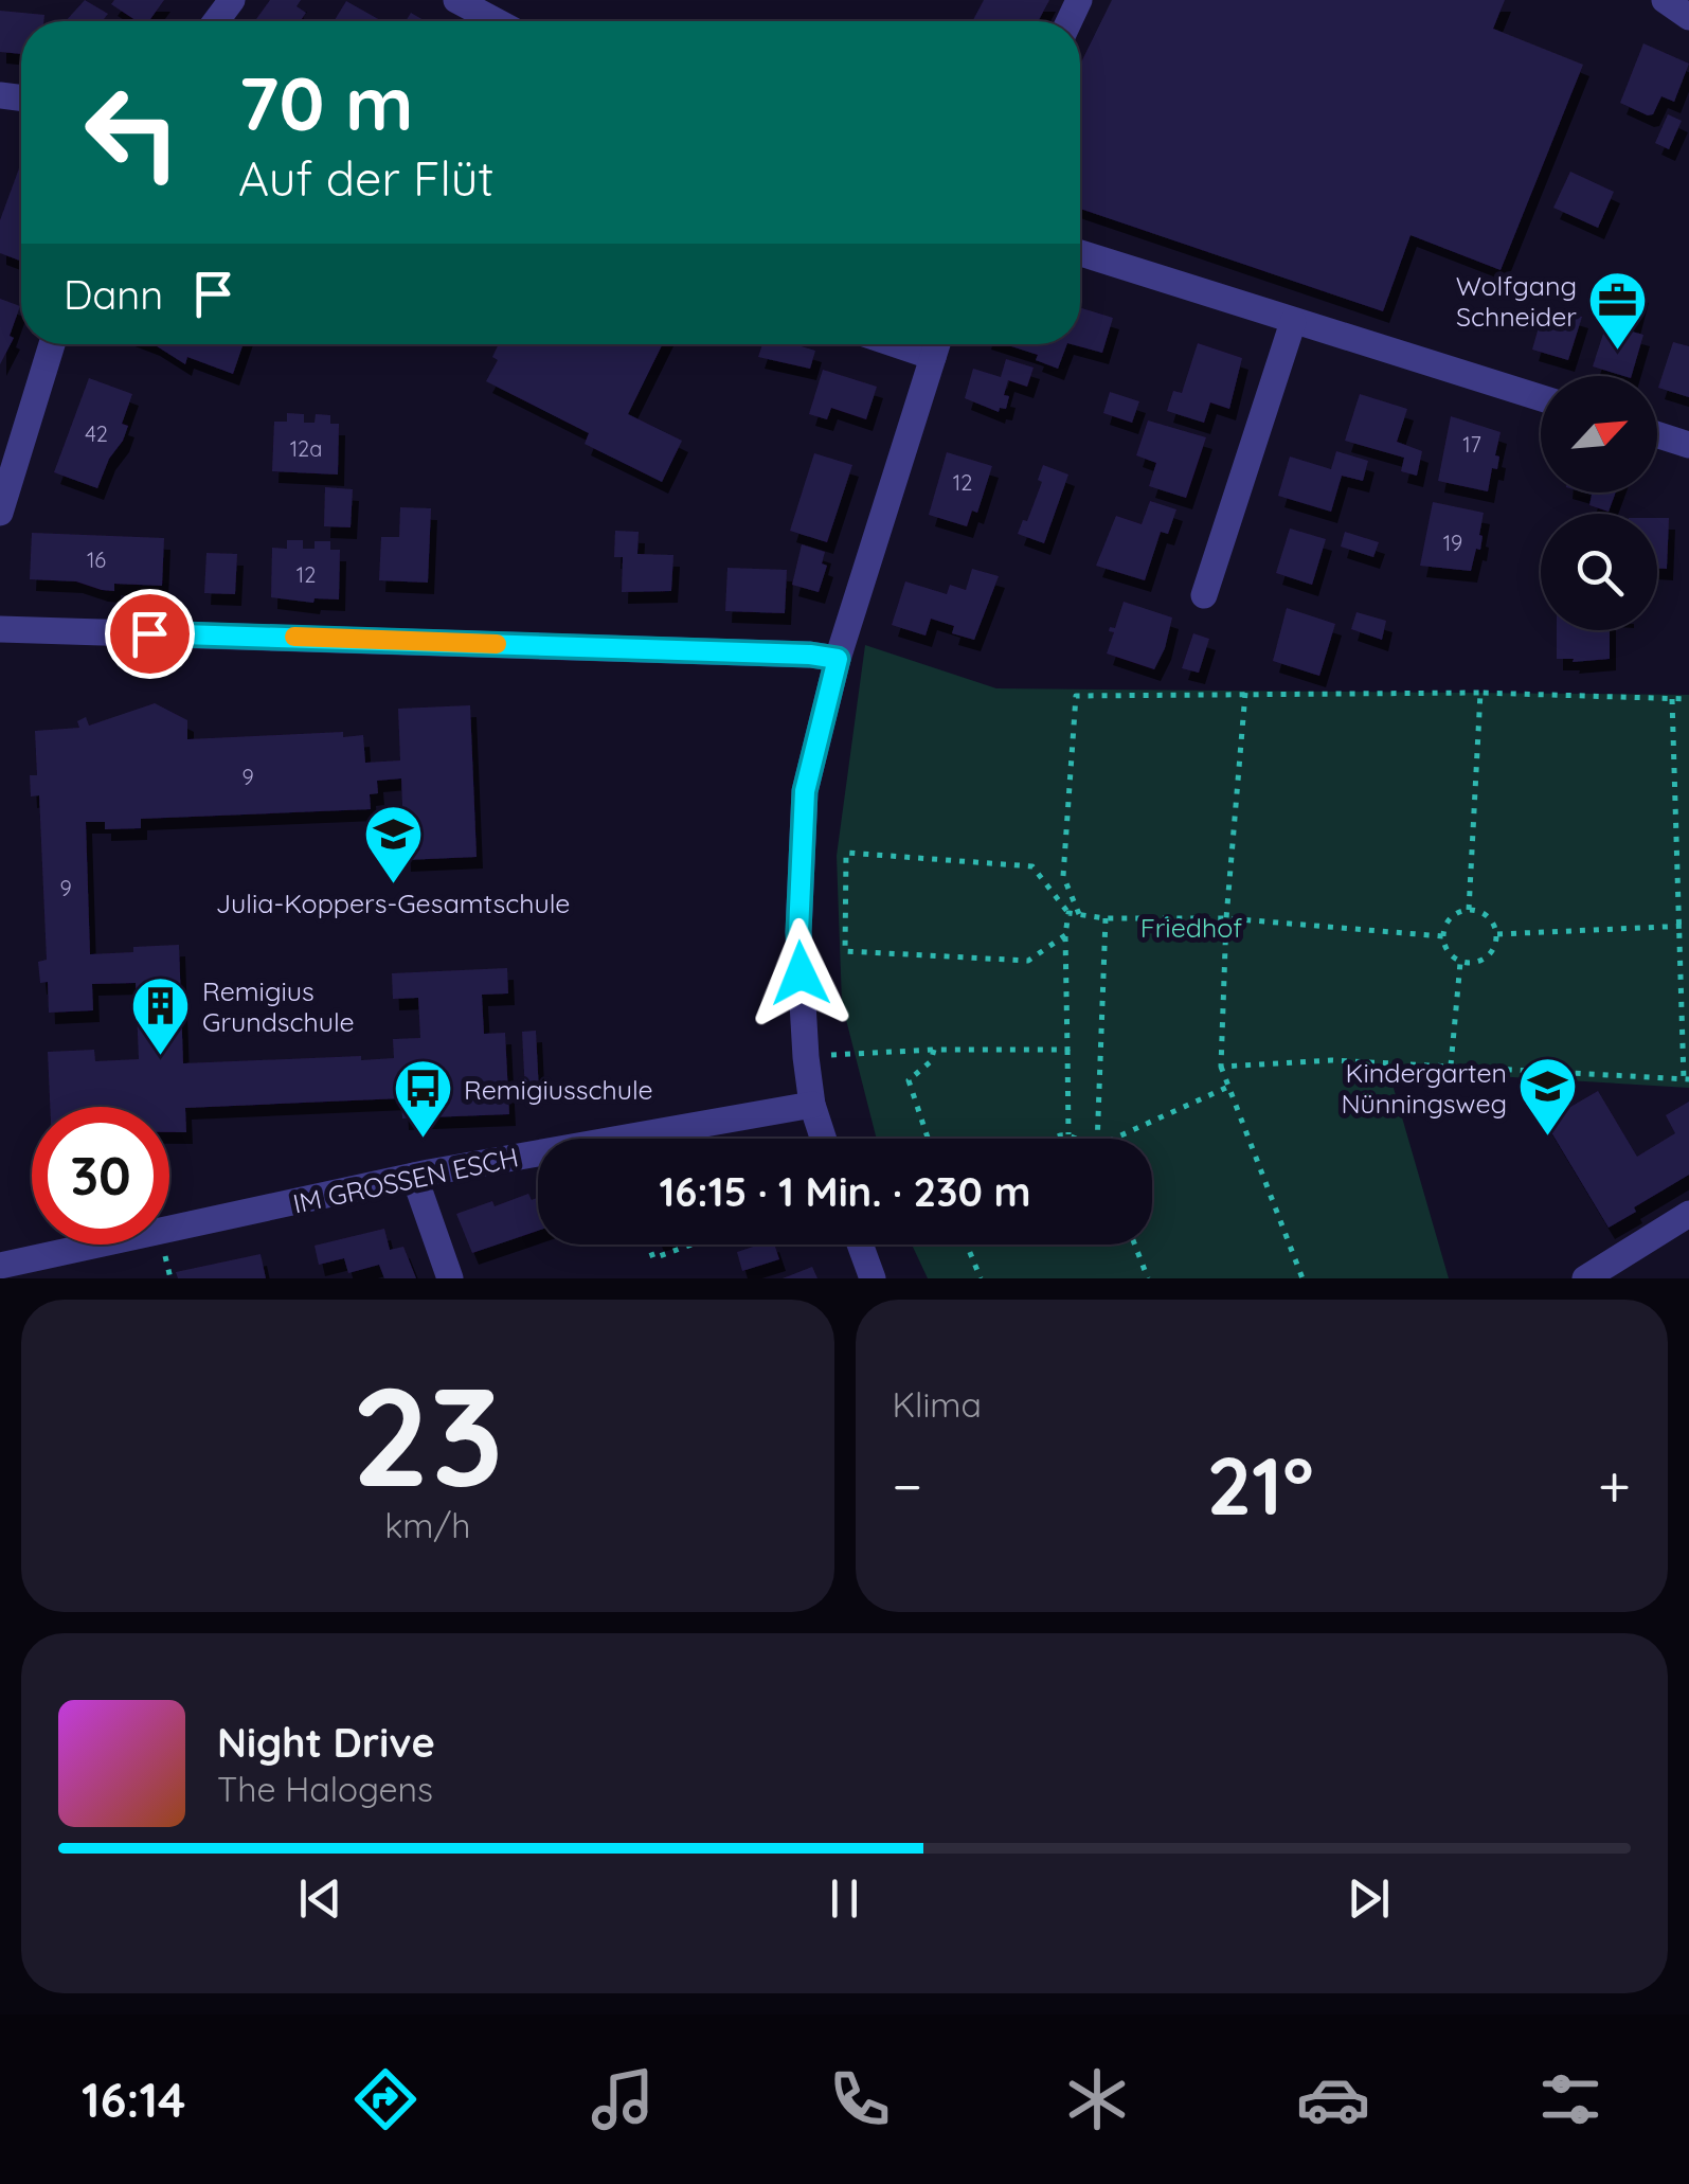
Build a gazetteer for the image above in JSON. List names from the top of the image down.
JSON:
{
  "streets": {
    "street": ["IM GROSSEN ESCH"]
  },
  "parks": ["Friedhof"],
  "places": {
    "office": ["Wolfgang Schneider"],
    "school or university": ["Julia-Koppers-Gesamtschule", "Kindergarten Nünningsweg"],
    "building": ["Remigius Grundschule"],
    "bus stop": ["Remigiusschule"]
  },
  "house_numbers": [
    "42",
    "17",
    "12a",
    "12",
    "19",
    "16",
    "12",
    "9",
    "9"
  ],
  "north": "top right",
  "page": {
    "turn": ["70 m", "Auf der Flüt"],
    "then": "Dann",
    "limit": "30",
    "trip": "16:15 · 1 Min. · 230 m",
    "tile": [
      ["23", "km/h"],
      "Klima"
    ],
    "heat": ["−", "21°", "+"],
    "song": ["Night Drive", "The Halogens"],
    "tabs": "16:14"
  }
}
